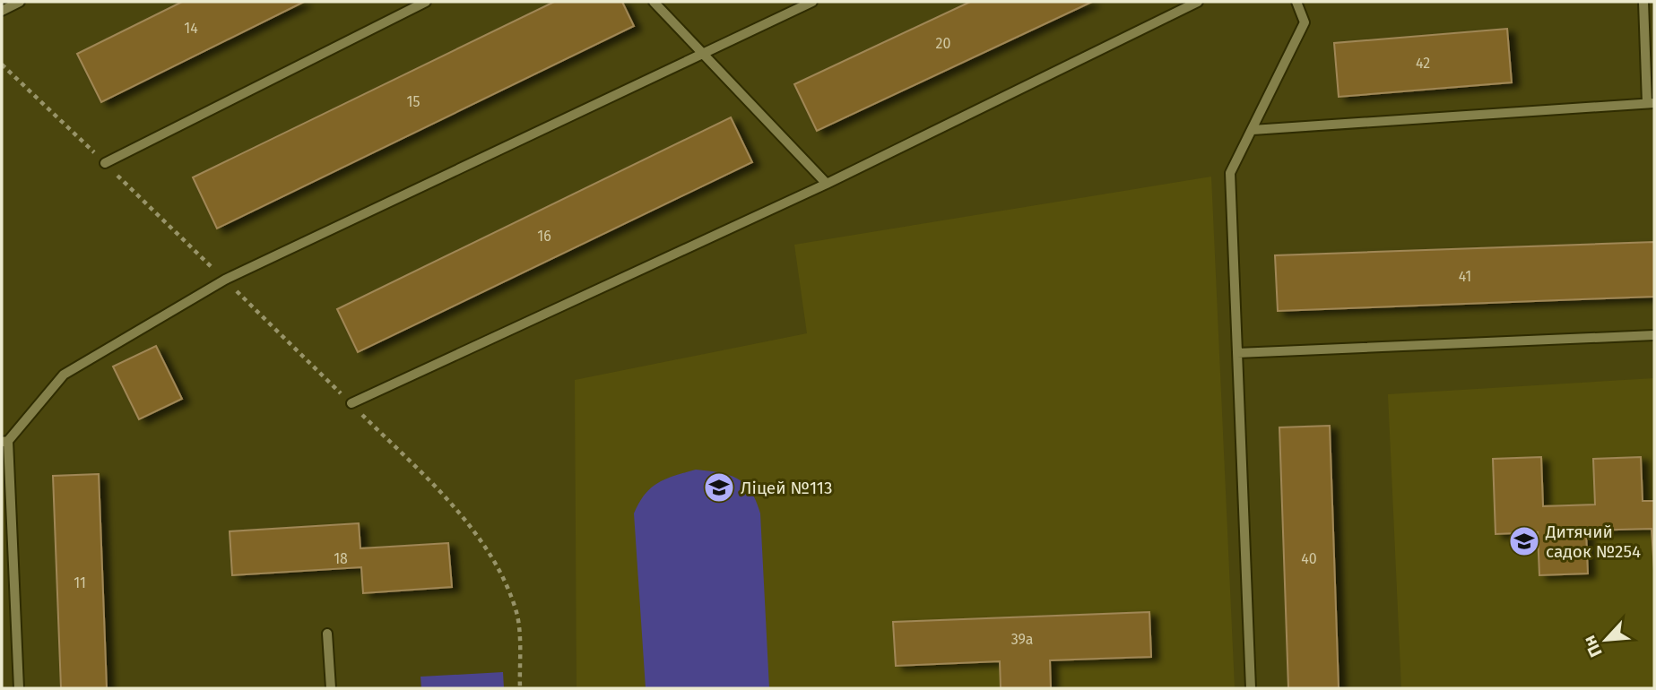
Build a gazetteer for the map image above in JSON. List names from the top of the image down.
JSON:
{
  "places": {
    "school or university": ["Ліцей №113", "Дитячий садок №254"]
  },
  "house_numbers": [
    "14",
    "20",
    "42",
    "15",
    "16",
    "41",
    "18",
    "40",
    "11",
    "39а"
  ],
  "north": "bottom left"
}
